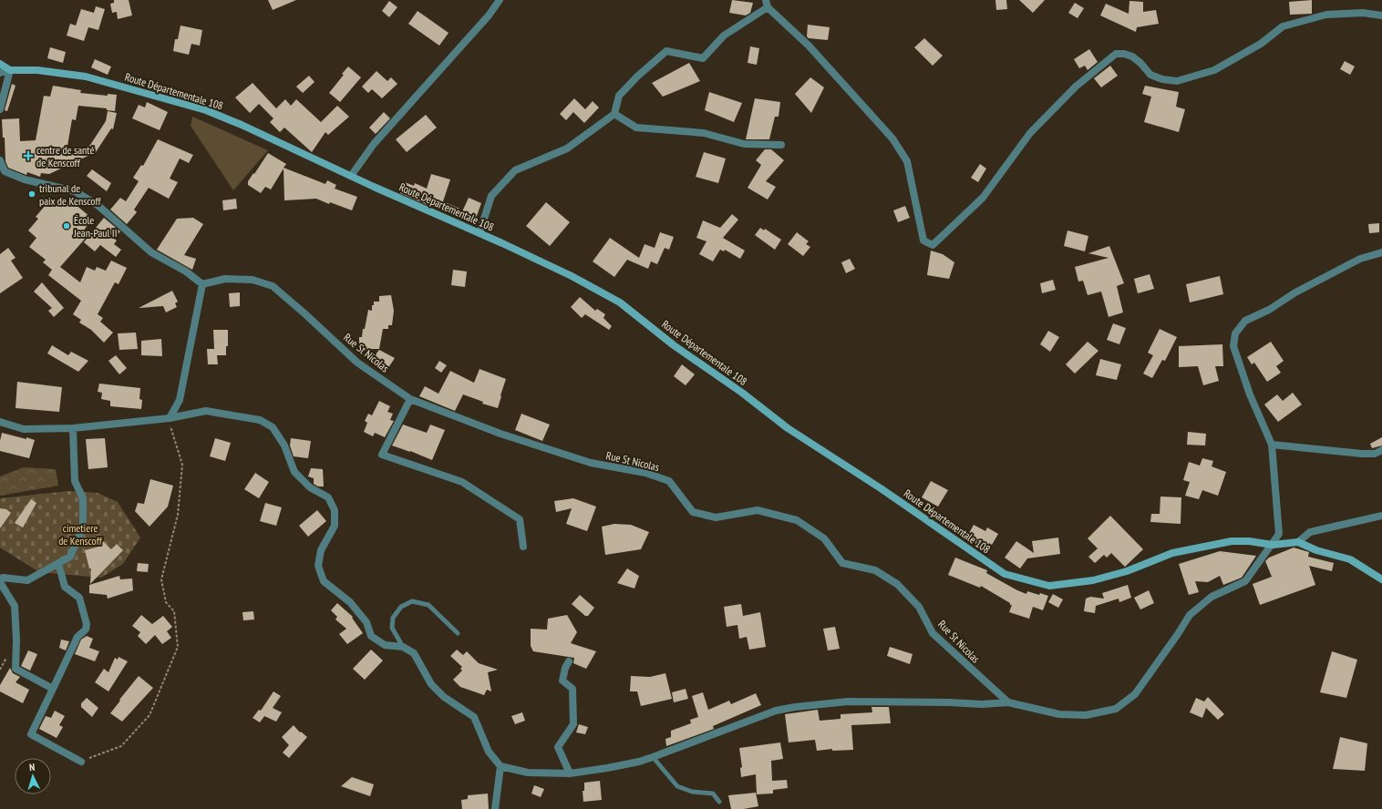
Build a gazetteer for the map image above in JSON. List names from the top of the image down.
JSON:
{
  "streets": {
    "main road": ["Route Départementale 108"],
    "street": ["Rue St Nicolas"]
  },
  "crossings": [
    ["Route Départementale 108", "Rue St Nicolas"]
  ],
  "parks": ["cimetiere de Kenscoff"],
  "places": {
    "health": ["centre de santé de Kenscoff"],
    "other": ["tribunal de paix de Kenscoff", "École Jean-Paul II"]
  },
  "north": "top"
}
